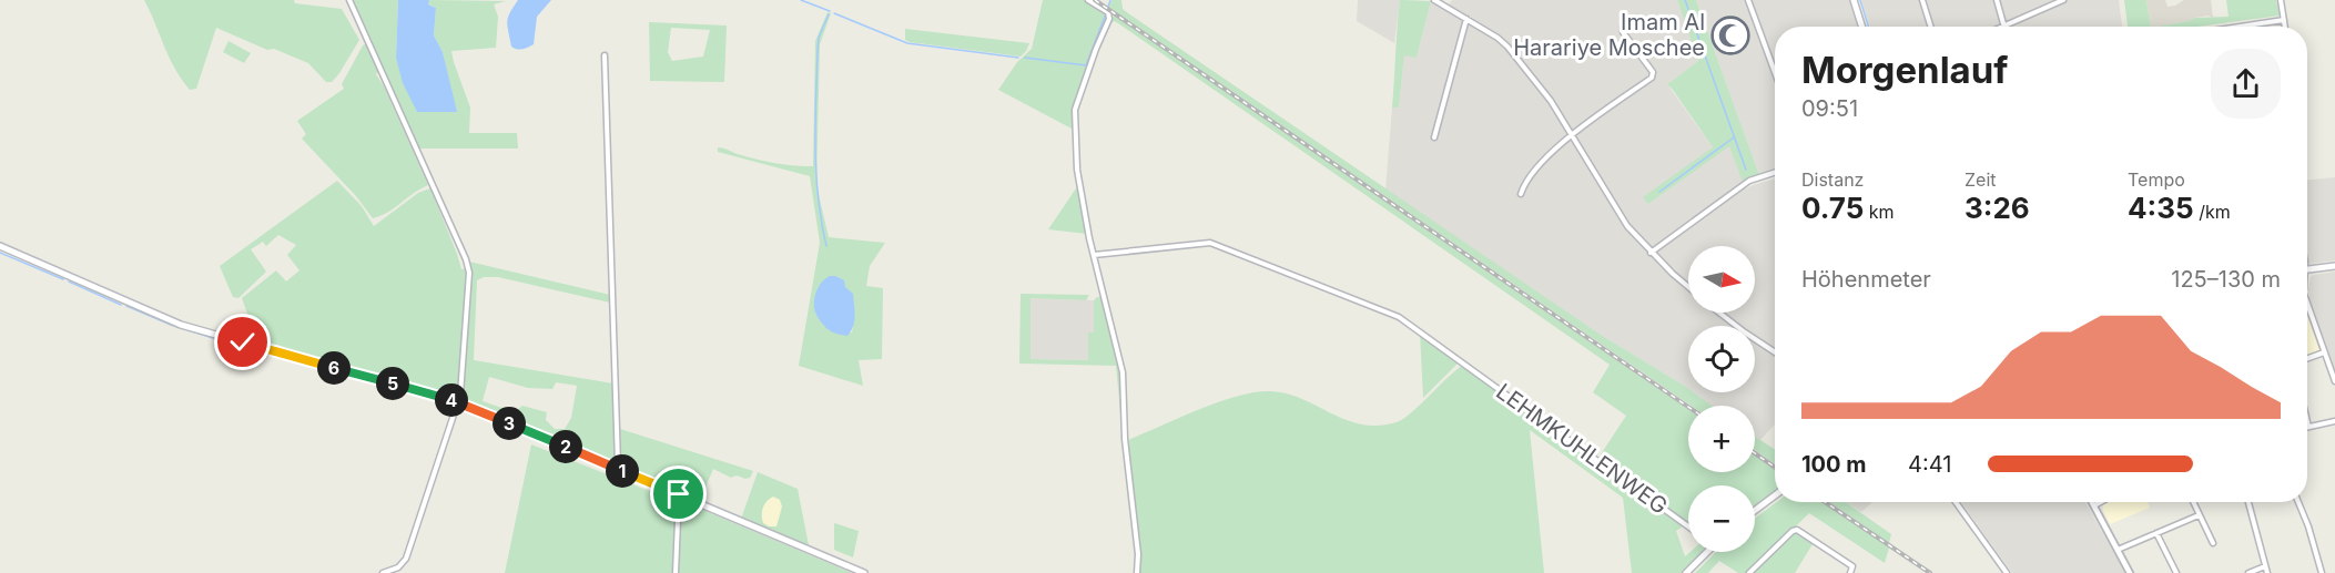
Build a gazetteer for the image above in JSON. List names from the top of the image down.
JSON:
{
  "streets": {
    "street": ["LEHMKUHLENWEG"]
  },
  "places": {
    "mosque": ["Imam Al Harariye Moschee"]
  },
  "north": "right",
  "page": {
    "heading": ["Morgenlauf", "09:51"],
    "stats": [
      ["Distanz", "0.75 km"],
      ["Zeit", "3:26"],
      ["Tempo", "4:35 /km"]
    ],
    "map_buttons": ["+", "−"],
    "chart": ["Höhenmeter", "125–130 m"],
    "pins": [
      "6",
      "5",
      "4",
      "3",
      "2",
      "1"
    ],
    "list": [
      {
        "name": "100 m",
        "note": "4:41"
      }
    ]
  }
}
